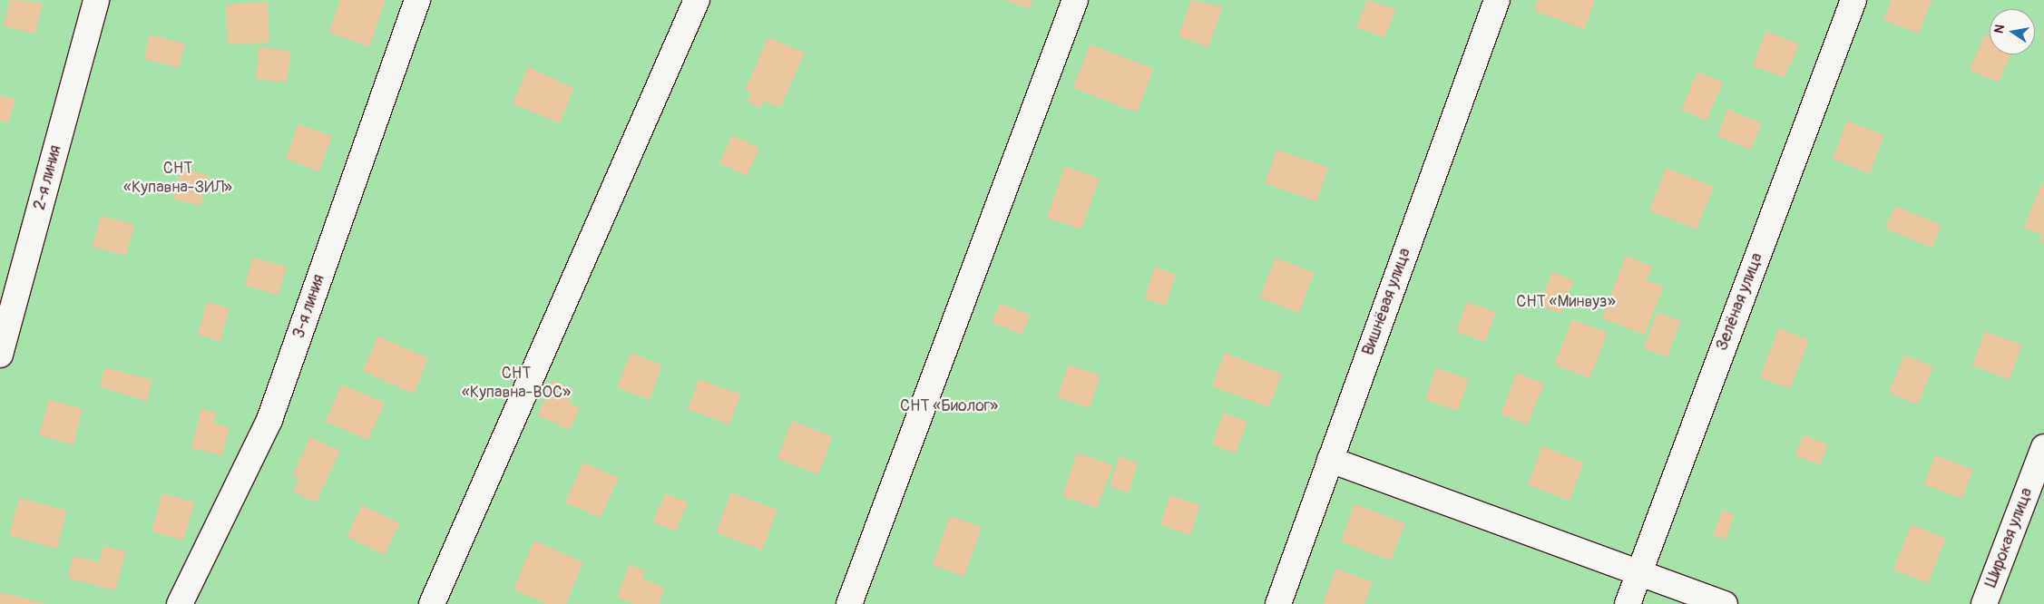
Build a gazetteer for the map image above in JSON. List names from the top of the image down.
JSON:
{
  "streets": {
    "street": [
      "2-я линия",
      "Вишнёвая улица",
      "Зелёная улица",
      "3-я линия",
      "Широкая улица"
    ]
  },
  "parks": [
    "СНТ «Купавна-ЗИЛ»",
    "СНТ «Минвуз»",
    "СНТ «Купавна-ВОС»",
    "СНТ «Биолог»"
  ],
  "north": "left"
}
